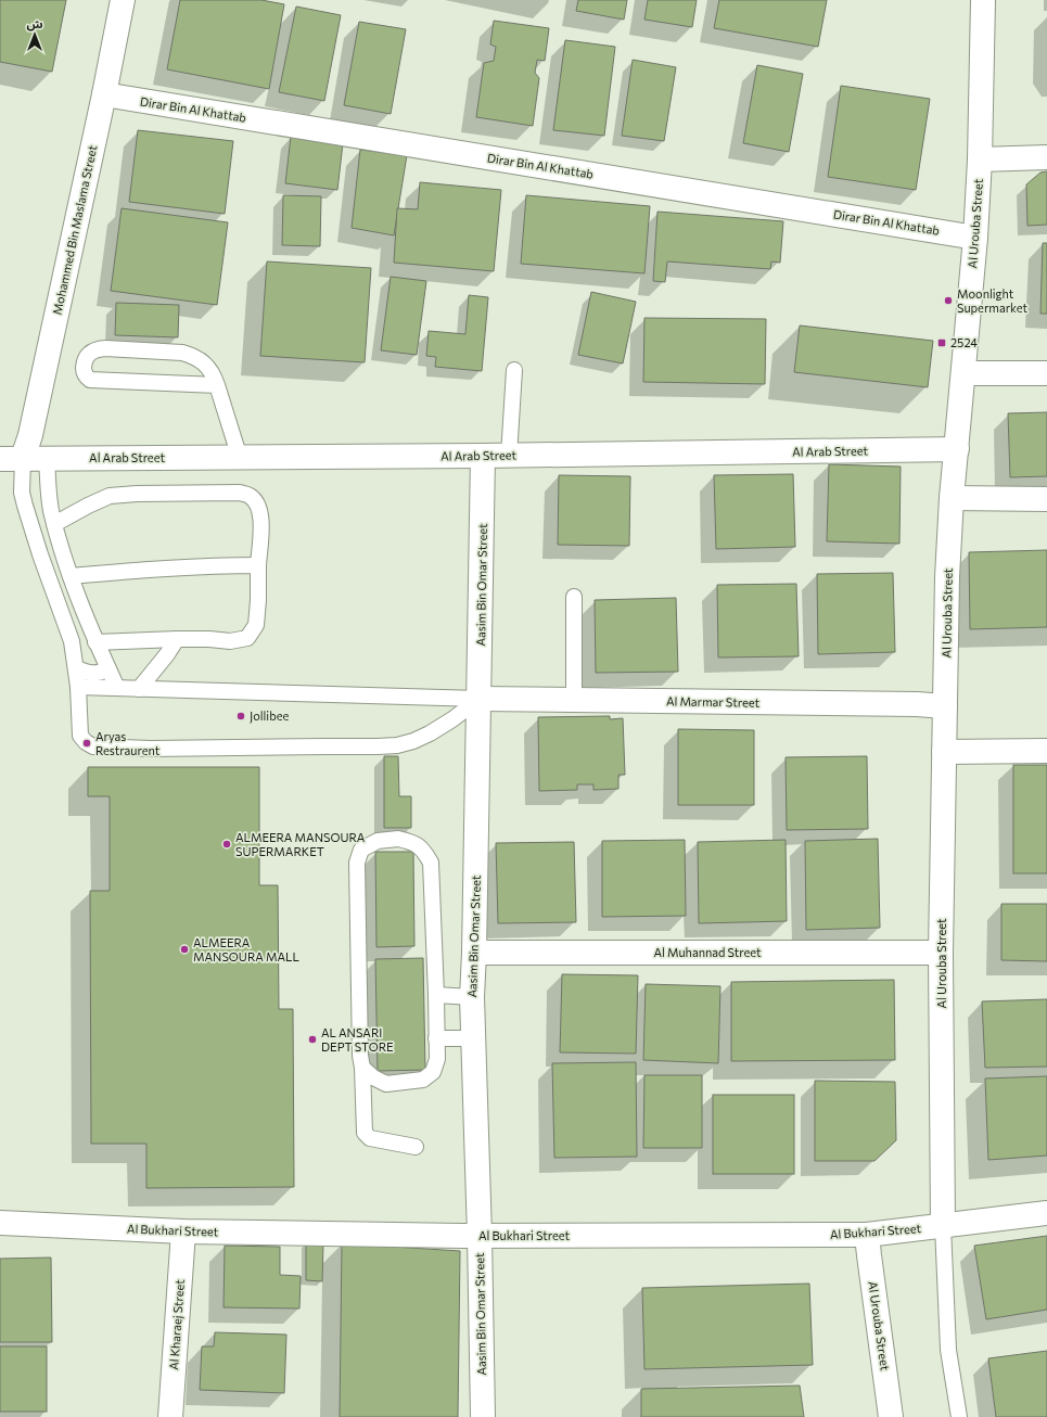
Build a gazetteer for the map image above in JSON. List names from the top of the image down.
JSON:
{
  "streets": {
    "street": [
      "Dirar Bin Al Khattab",
      "Al Urouba Street",
      "Mohammed Bin Maslama Street",
      "Al Arab Street",
      "Aasim Bin Omar Street",
      "Al Marmar Street",
      "Al Muhannad Street",
      "Al Bukhari Street",
      "Al Kharaej Street"
    ]
  },
  "crossings": [
    ["Dirar Bin Al Khattab", "Al Urouba Street"],
    ["Dirar Bin Al Khattab", "Mohammed Bin Maslama Street"],
    ["Al Urouba Street", "Al Arab Street"],
    ["Al Urouba Street", "Al Marmar Street"],
    ["Al Urouba Street", "Al Muhannad Street"],
    ["Al Urouba Street", "Al Bukhari Street"],
    ["Mohammed Bin Maslama Street", "Al Arab Street"],
    ["Al Arab Street", "Aasim Bin Omar Street"],
    ["Aasim Bin Omar Street", "Al Marmar Street"],
    ["Aasim Bin Omar Street", "Al Muhannad Street"],
    ["Aasim Bin Omar Street", "Al Bukhari Street"],
    ["Al Bukhari Street", "Al Kharaej Street"]
  ],
  "places": {
    "other": [
      "Moonlight Supermarket",
      "Jollibee",
      "Aryas Restraurent",
      "ALMEERA MANSOURA SUPERMARKET",
      "ALMEERA MANSOURA MALL",
      "AL ANSARI DEPT STORE"
    ],
    "transit": ["2524"]
  },
  "north": "top"
}
